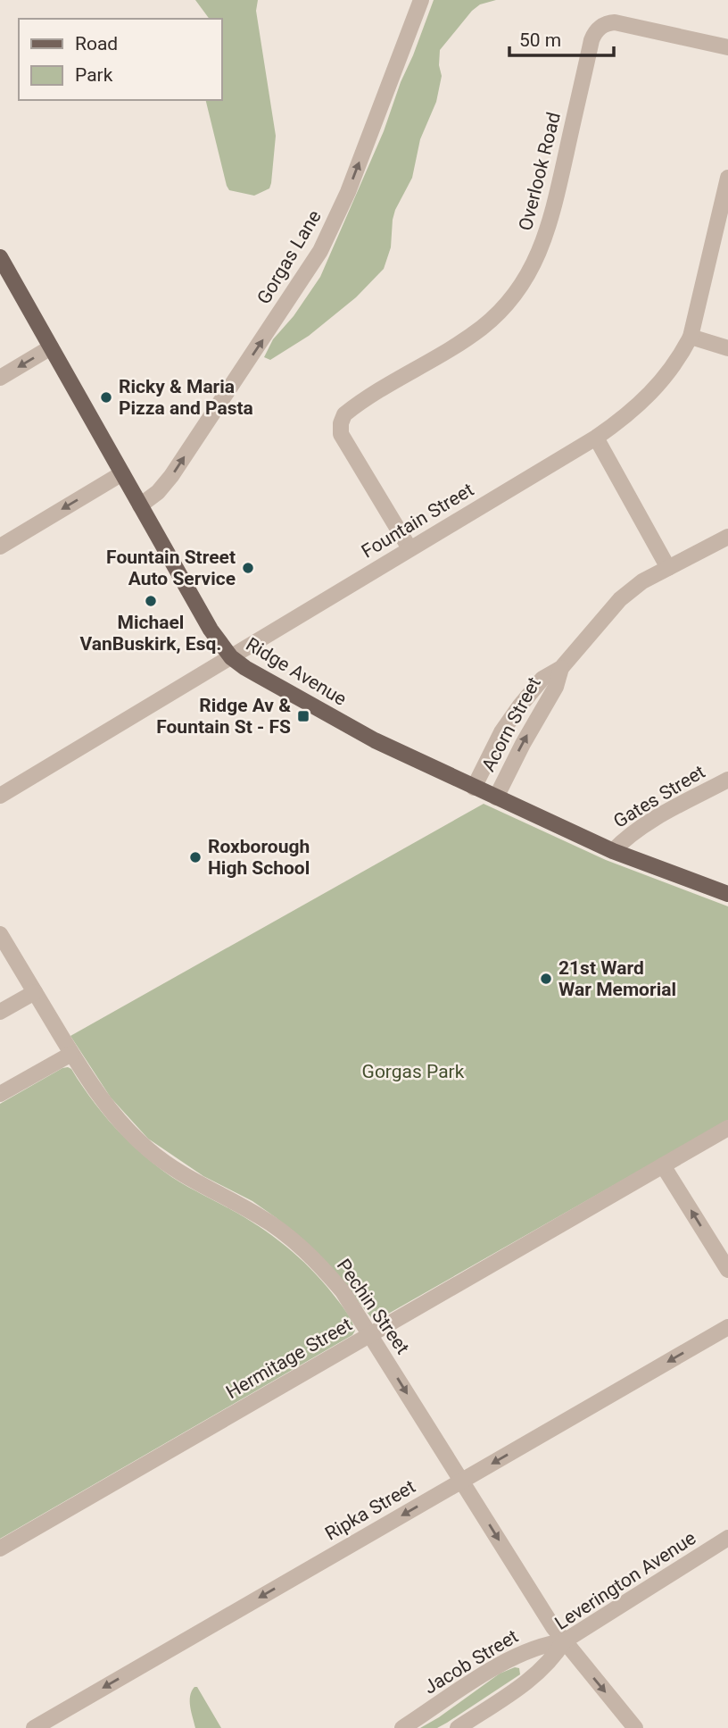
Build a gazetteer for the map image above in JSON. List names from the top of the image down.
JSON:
{
  "streets": {
    "main road": ["Ridge Avenue"],
    "street": [
      "Overlook Road",
      "Gorgas Lane",
      "Fountain Street",
      "Acorn Street",
      "Gates Street",
      "Pechin Street",
      "Hermitage Street",
      "Ripka Street",
      "Leverington Avenue",
      "Jacob Street"
    ]
  },
  "crossings": [
    ["Overlook Road", "Fountain Street"],
    ["Gorgas Lane", "Ridge Avenue"],
    ["Fountain Street", "Ridge Avenue"],
    ["Ridge Avenue", "Acorn Street"],
    ["Ridge Avenue", "Gates Street"],
    ["Pechin Street", "Hermitage Street"],
    ["Pechin Street", "Ripka Street"],
    ["Pechin Street", "Leverington Avenue"],
    ["Pechin Street", "Jacob Street"],
    ["Leverington Avenue", "Jacob Street"]
  ],
  "one_way": ["Gorgas Lane", "Pechin Street", "Ripka Street"],
  "parks": ["Gorgas Park"],
  "places": {
    "other": [
      "Ricky & Maria Pizza and Pasta",
      "Fountain Street Auto Service",
      "Michael VanBuskirk, Esq.",
      "Roxborough High School",
      "21st Ward War Memorial"
    ],
    "transit": ["Ridge Av & Fountain St - FS"]
  },
  "legend": ["Road", "Park"],
  "scale_bar": "50 m"
}
